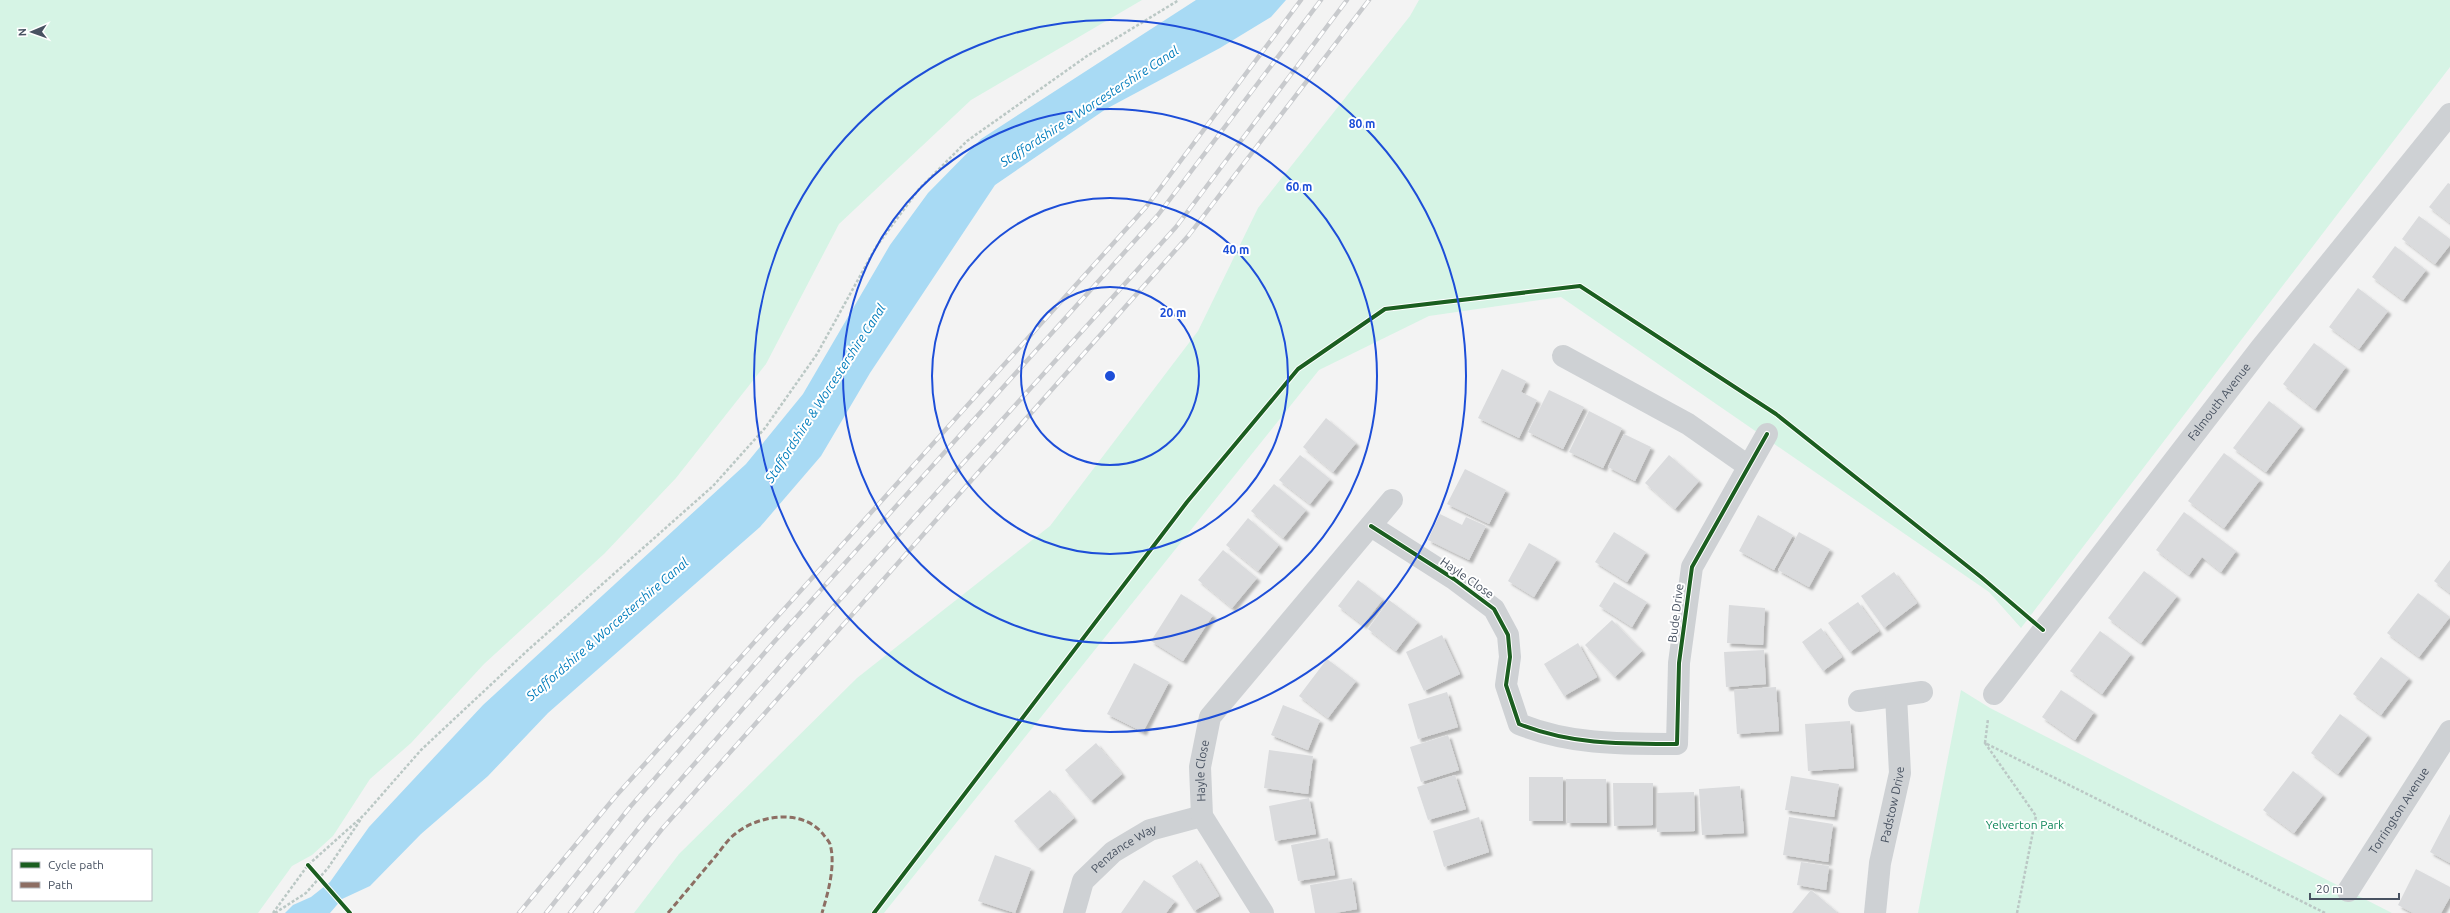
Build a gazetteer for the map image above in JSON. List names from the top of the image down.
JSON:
{
  "streets": {
    "street": [
      "Falmouth Avenue",
      "Hayle Close",
      "Bude Drive",
      "Padstow Drive",
      "Torrington Avenue",
      "Penzance Way"
    ]
  },
  "crossings": [
    ["Hayle Close", "Bude Drive"],
    ["Hayle Close", "Penzance Way"]
  ],
  "water": ["Staffordshire & Worcestershire Canal"],
  "parks": ["Yelverton Park"],
  "legend": ["Cycle path", "Path"],
  "scale_bar": "20 m",
  "north": "left",
  "rings": [
    "80 m",
    "60 m",
    "40 m",
    "20 m"
  ]
}
